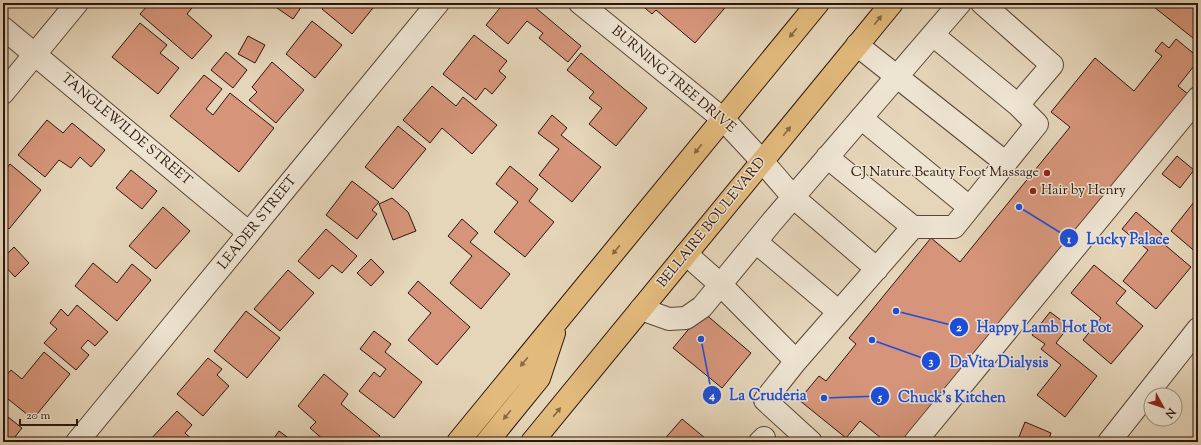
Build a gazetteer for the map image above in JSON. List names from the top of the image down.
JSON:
{
  "streets": {
    "main road": ["BELLAIRE BOULEVARD"],
    "street": ["BURNING TREE DRIVE", "TANGLEWILDE STREET", "LEADER STREET"]
  },
  "crossings": [
    ["BURNING TREE DRIVE", "BELLAIRE BOULEVARD"],
    ["TANGLEWILDE STREET", "LEADER STREET"]
  ],
  "places": [
    "CJ Nature Beauty Foot Massage",
    "Hair by Henry",
    "Lucky Palace",
    "Happy Lamb Hot Pot",
    "La Cruderia",
    "DaVita Dialysis",
    "Chuck’s Kitchen"
  ],
  "scale_bar": "20 m",
  "north": "bottom right"
}
